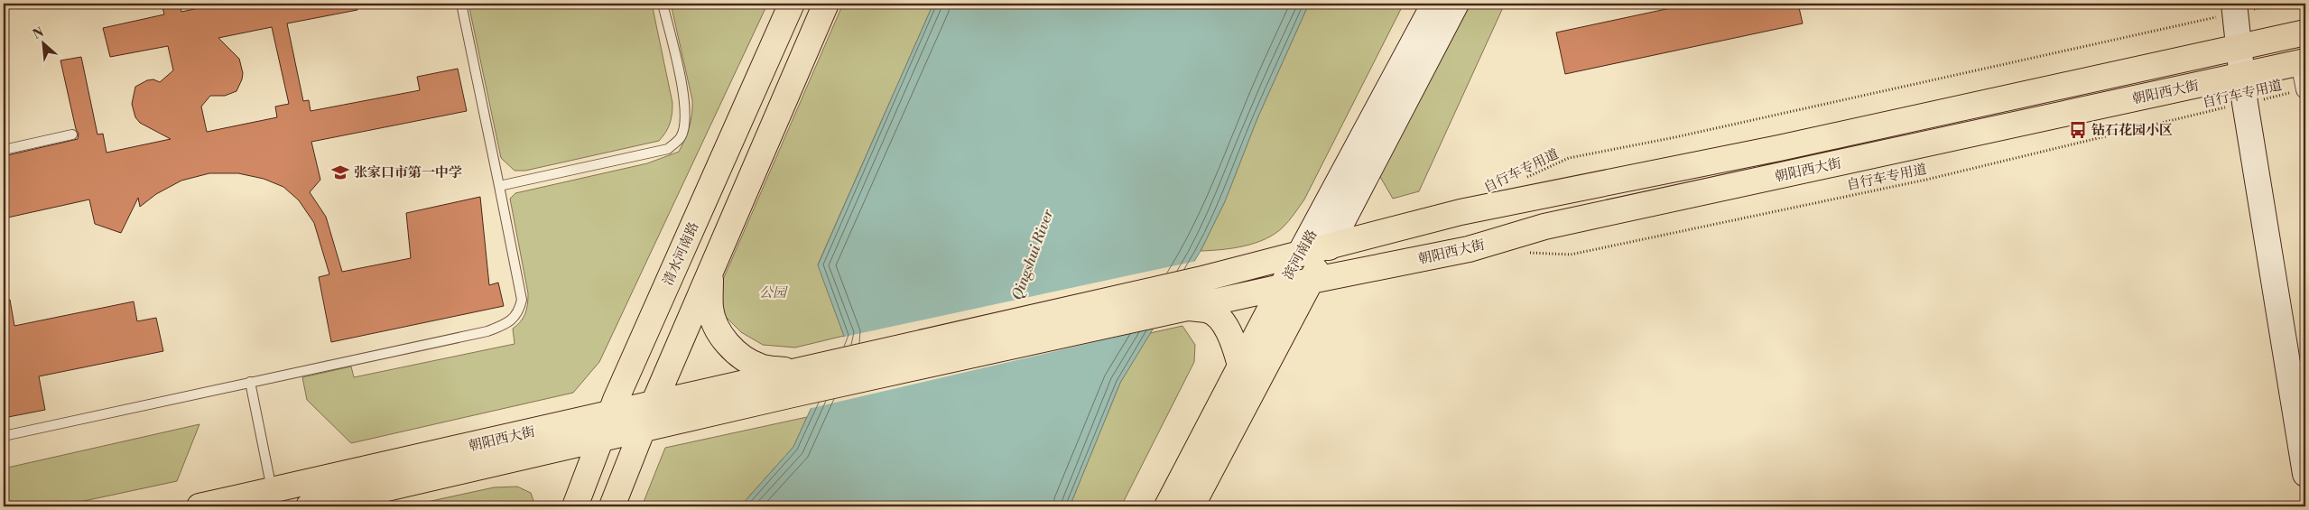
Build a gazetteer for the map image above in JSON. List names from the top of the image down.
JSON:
{
  "streets": {
    "main road": ["朝阳西大街", "清水河南路", "滨河南路"],
    "path": ["自行车专用道"]
  },
  "crossings": [
    ["朝阳西大街", "清水河南路"],
    ["朝阳西大街", "滨河南路"]
  ],
  "water": ["Qingshui River"],
  "parks": ["公园"],
  "places": {
    "bus stop": ["钻石花园小区"],
    "school or university": ["张家口市第一中学"]
  },
  "north": "top left"
}
